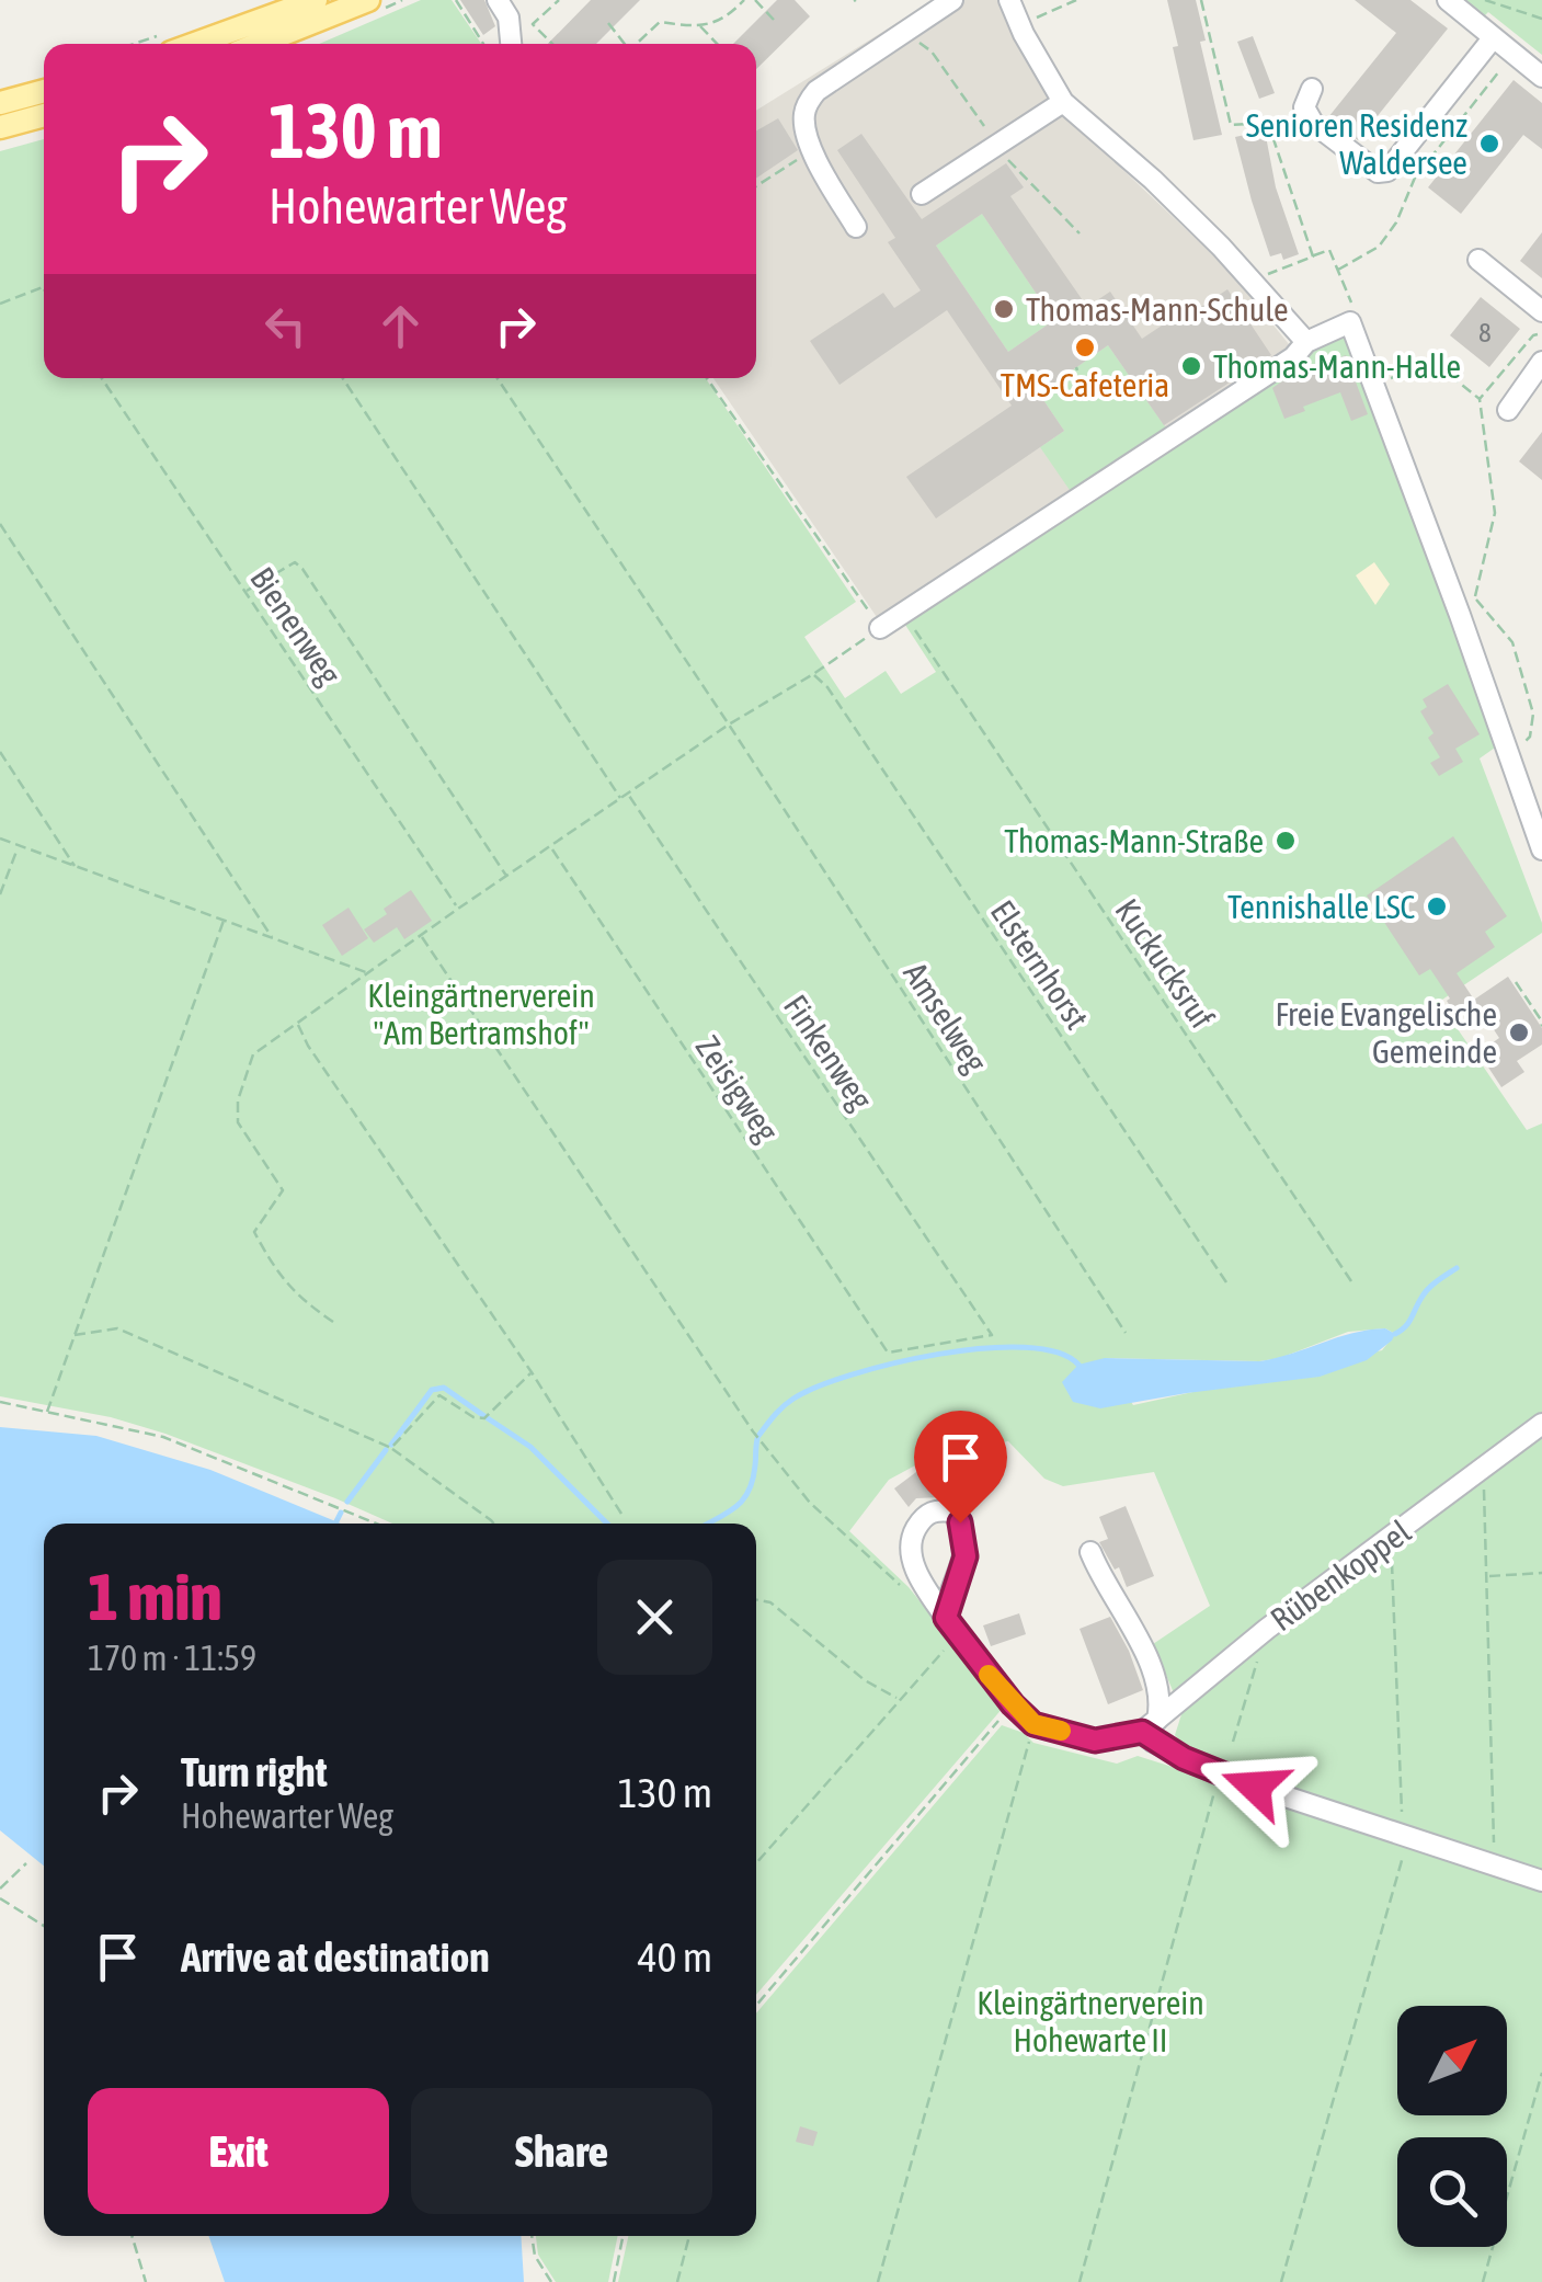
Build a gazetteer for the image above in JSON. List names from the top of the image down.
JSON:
{
  "streets": {
    "street": ["Rübenkoppel"],
    "path": [
      "Bienenweg",
      "Kuckucksruf",
      "Elsternhorst",
      "Amselweg",
      "Finkenweg",
      "Zeisigweg"
    ]
  },
  "crossings": [
    ["Finkenweg", "Zeisigweg"]
  ],
  "parks": ["Kleingärtnerverein \"Am Bertramshof\"", "Kleingärtnerverein Hohewarte II"],
  "places": [
    "Senioren Residenz Waldersee",
    "Thomas-Mann-Schule",
    "TMS-Cafeteria",
    "Thomas-Mann-Halle",
    "Thomas-Mann-Straße",
    "Tennishalle LSC",
    "Freie Evangelische Gemeinde"
  ],
  "house_numbers": ["8"],
  "north": "top right",
  "page": {
    "turn": ["130 m", "Hohewarter Weg"],
    "heading": ["1 min", "170 m · 11:59"],
    "list": [
      {
        "name": "Turn right",
        "note": "Hohewarter Weg",
        "value": "130 m"
      },
      {
        "name": "Arrive at destination",
        "value": "40 m"
      }
    ],
    "buttons": ["Exit", "Share"]
  }
}
